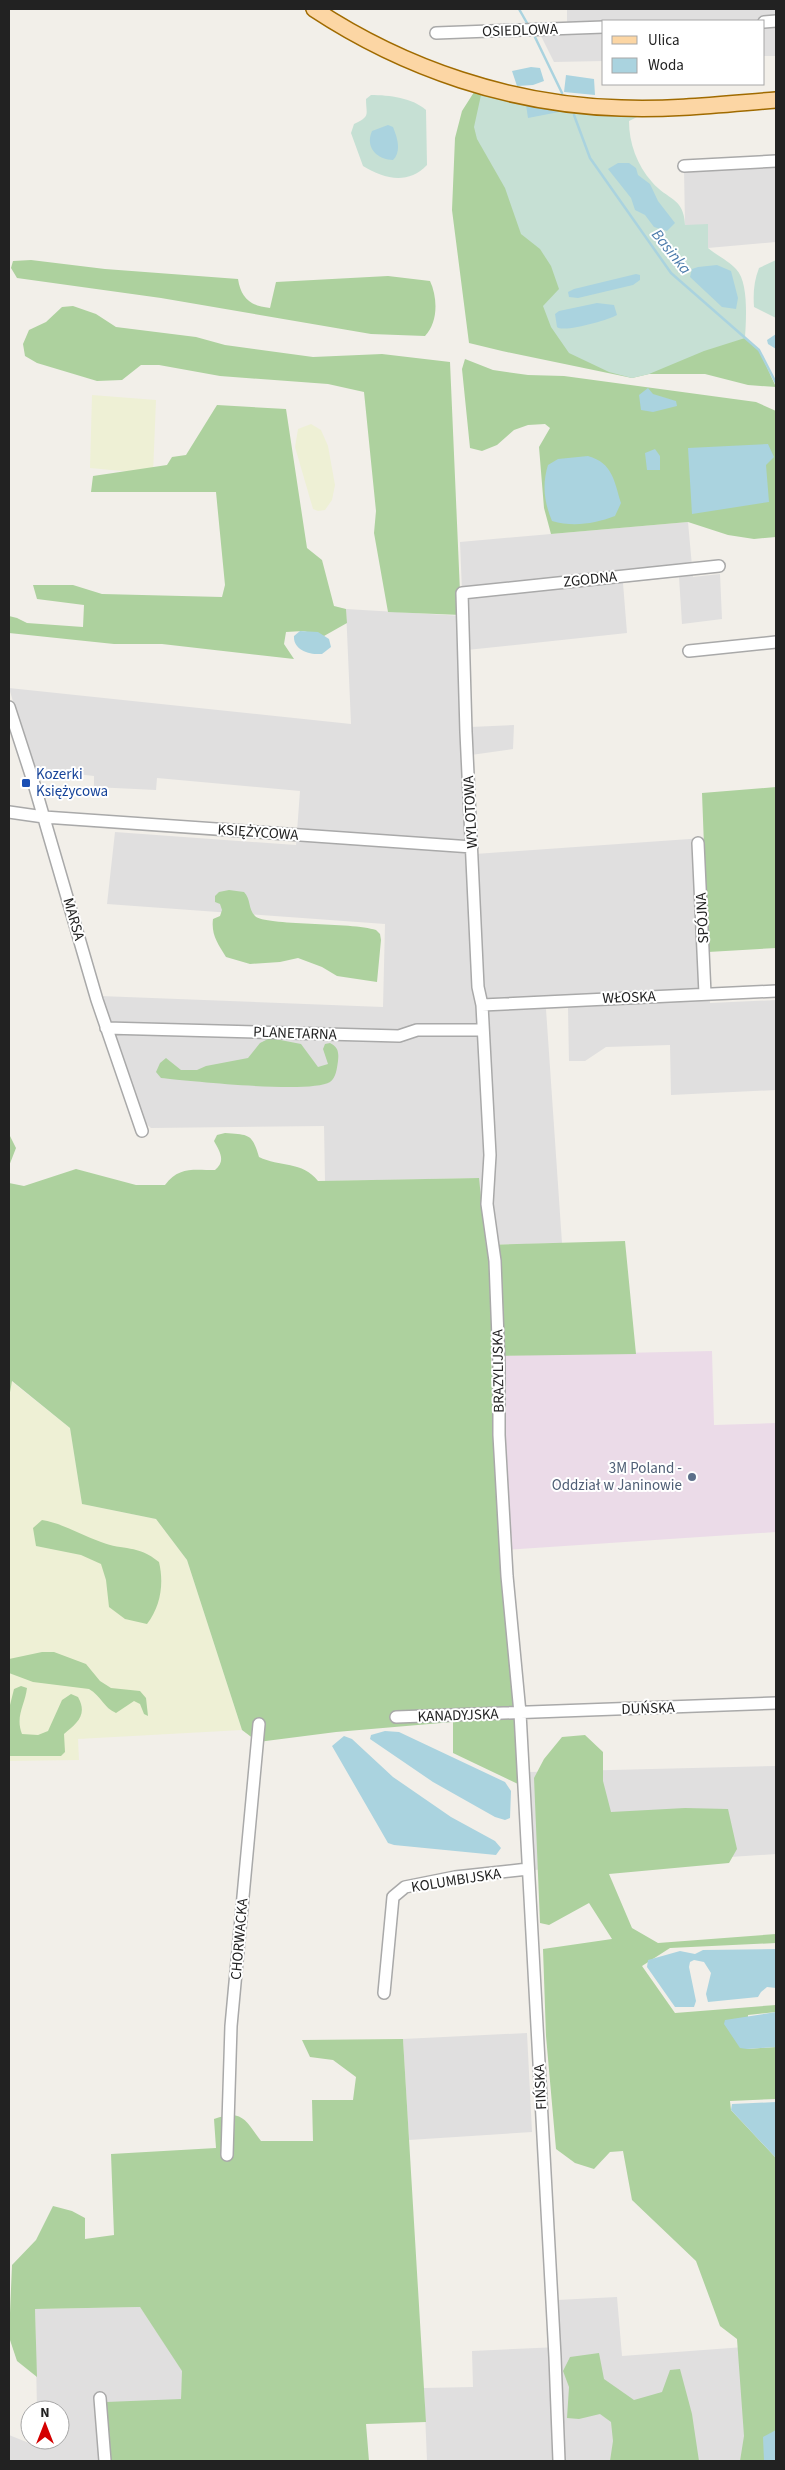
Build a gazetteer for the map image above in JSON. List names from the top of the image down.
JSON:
{
  "streets": {
    "street": [
      "OSIEDLOWA",
      "ZGODNA",
      "WYLOTOWA",
      "KSIĘŻYCOWA",
      "SPÓJNA",
      "MARSA",
      "WŁOSKA",
      "PLANETARNA",
      "BRAZYLIJSKA",
      "DUŃSKA",
      "KANADYJSKA",
      "KOLUMBIJSKA",
      "CHORWACKA",
      "FIŃSKA"
    ]
  },
  "crossings": [
    ["ZGODNA", "WYLOTOWA"],
    ["WYLOTOWA", "KSIĘŻYCOWA"],
    ["WYLOTOWA", "WŁOSKA"],
    ["WYLOTOWA", "PLANETARNA"],
    ["WYLOTOWA", "BRAZYLIJSKA"],
    ["KSIĘŻYCOWA", "MARSA"],
    ["SPÓJNA", "WŁOSKA"],
    ["MARSA", "PLANETARNA"],
    ["PLANETARNA", "BRAZYLIJSKA"],
    ["BRAZYLIJSKA", "DUŃSKA"],
    ["BRAZYLIJSKA", "KANADYJSKA"],
    ["BRAZYLIJSKA", "FIŃSKA"],
    ["DUŃSKA", "KANADYJSKA"],
    ["DUŃSKA", "FIŃSKA"],
    ["KANADYJSKA", "FIŃSKA"],
    ["KOLUMBIJSKA", "FIŃSKA"]
  ],
  "water": ["Basinka"],
  "places": {
    "transit": ["Kozerki Księżycowa"],
    "other": ["3M Poland - Oddział w Janinowie"]
  },
  "legend": ["Ulica", "Woda"],
  "north": "top"
}
